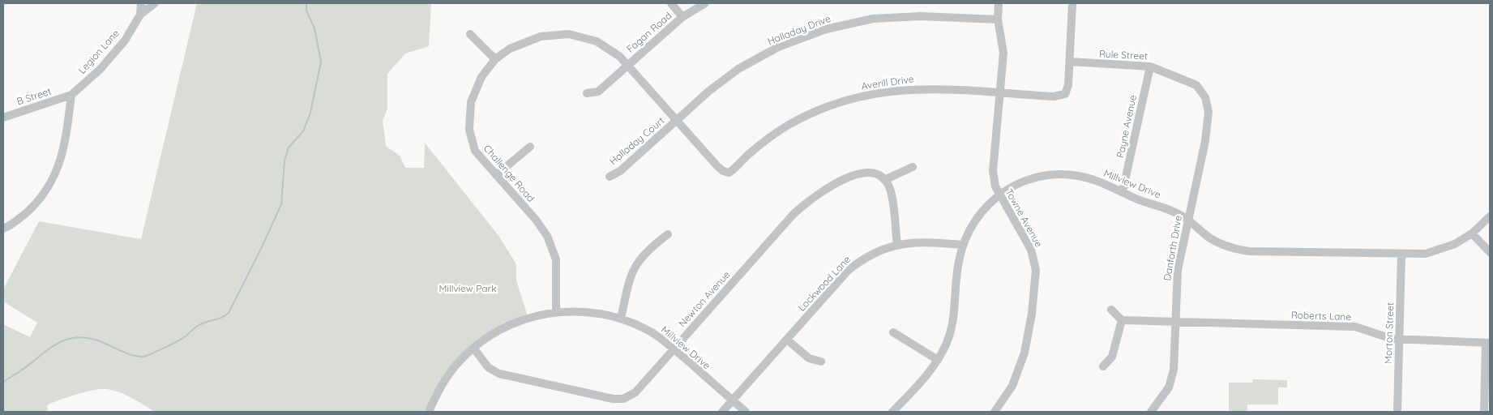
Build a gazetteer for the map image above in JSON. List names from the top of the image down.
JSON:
{
  "streets": {
    "street": [
      "Halladay Drive",
      "Fagan Road",
      "Legion Lane",
      "Rule Street",
      "Averill Drive",
      "B Street",
      "Payne Avenue",
      "Halladay Court",
      "Challenge Road",
      "Millview Drive",
      "Towne Avenue",
      "Danforth Drive",
      "Lockwood Lane",
      "Newton Avenue",
      "Roberts Lane",
      "Morton Street"
    ]
  },
  "crossings": [
    ["Halladay Drive", "Halladay Court"],
    ["Halladay Drive", "Challenge Road"],
    ["Halladay Drive", "Towne Avenue"],
    ["Fagan Road", "Challenge Road"],
    ["Legion Lane", "B Street"],
    ["Rule Street", "Averill Drive"],
    ["Rule Street", "Payne Avenue"],
    ["Rule Street", "Danforth Drive"],
    ["Averill Drive", "Challenge Road"],
    ["Averill Drive", "Towne Avenue"],
    ["Payne Avenue", "Millview Drive"],
    ["Halladay Court", "Challenge Road"],
    ["Challenge Road", "Millview Drive"],
    ["Millview Drive", "Towne Avenue"],
    ["Millview Drive", "Danforth Drive"],
    ["Millview Drive", "Lockwood Lane"],
    ["Millview Drive", "Newton Avenue"],
    ["Millview Drive", "Morton Street"],
    ["Danforth Drive", "Roberts Lane"],
    ["Roberts Lane", "Morton Street"]
  ],
  "parks": ["Millview Park"]
}
